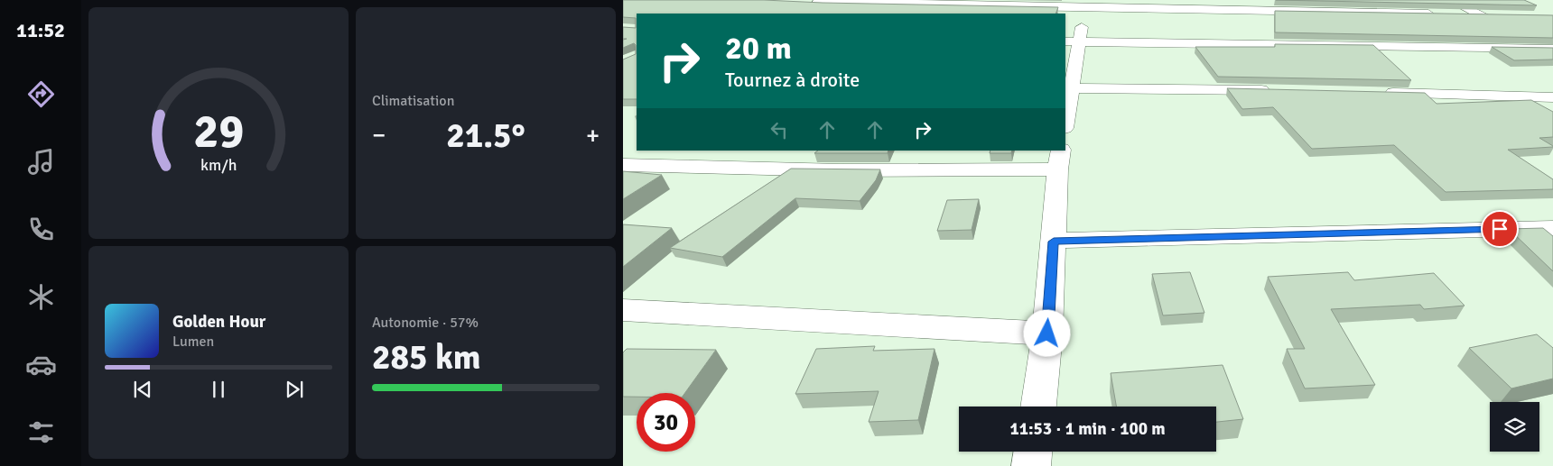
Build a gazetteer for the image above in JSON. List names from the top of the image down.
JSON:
{
  "page": {
    "tabs": "11:52",
    "tile": [
      "Climatisation",
      ["Autonomie · 57%", "285 km"]
    ],
    "turn": ["20 m", "Tournez à droite"],
    "heat": ["−", "21.5°", "+"],
    "song": ["Golden Hour", "Lumen"],
    "limit": "30",
    "trip": "11:53 · 1 min · 100 m",
    "gauge": ["29", "km/h"]
  }
}
